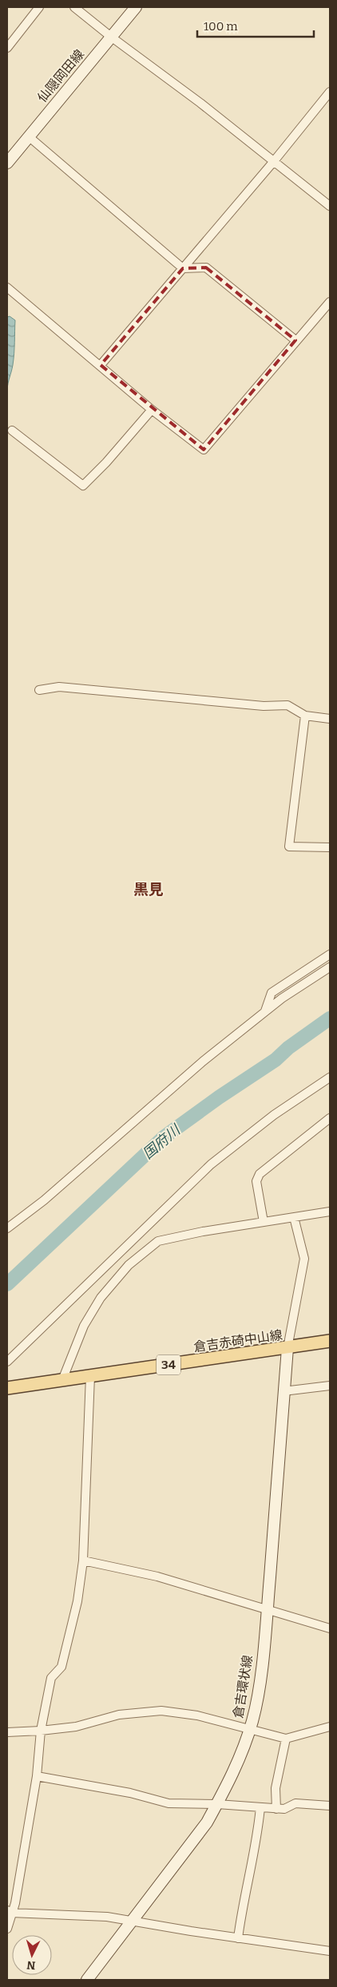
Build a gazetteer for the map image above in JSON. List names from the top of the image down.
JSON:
{
  "streets": {
    "main road": [
      "仙隠岡田線",
      "倉吉赤碕中山線",
      "34",
      "倉吉環状線"
    ]
  },
  "crossings": [
    ["倉吉赤碕中山線", "倉吉環状線"]
  ],
  "districts": ["黒見"],
  "water": ["国府川"],
  "scale_bar": "100 m",
  "north": "bottom"
}
